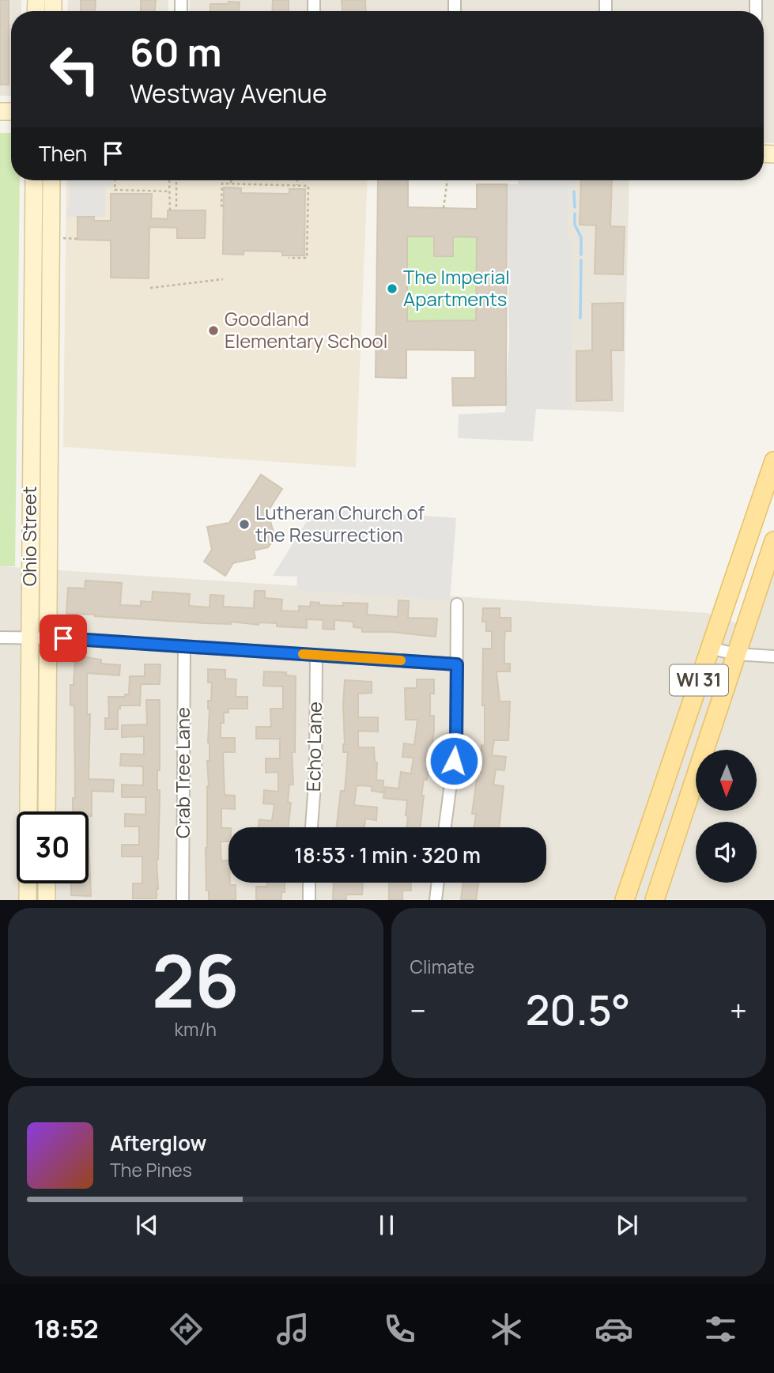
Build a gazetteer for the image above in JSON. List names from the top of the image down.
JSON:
{
  "streets": {
    "main road": ["WI 31"],
    "street": ["Ohio Street", "Echo Lane", "Crab Tree Lane"]
  },
  "places": ["The Imperial Apartments", "Goodland Elementary School", "Lutheran Church of the Resurrection"],
  "north": "bottom",
  "page": {
    "turn": ["60 m", "Westway Avenue"],
    "then": "Then",
    "limit": "30",
    "trip": "18:53 · 1 min · 320 m",
    "tile": [
      ["26", "km/h"],
      "Climate"
    ],
    "heat": ["−", "20.5°", "+"],
    "song": ["Afterglow", "The Pines"],
    "tabs": "18:52"
  }
}
